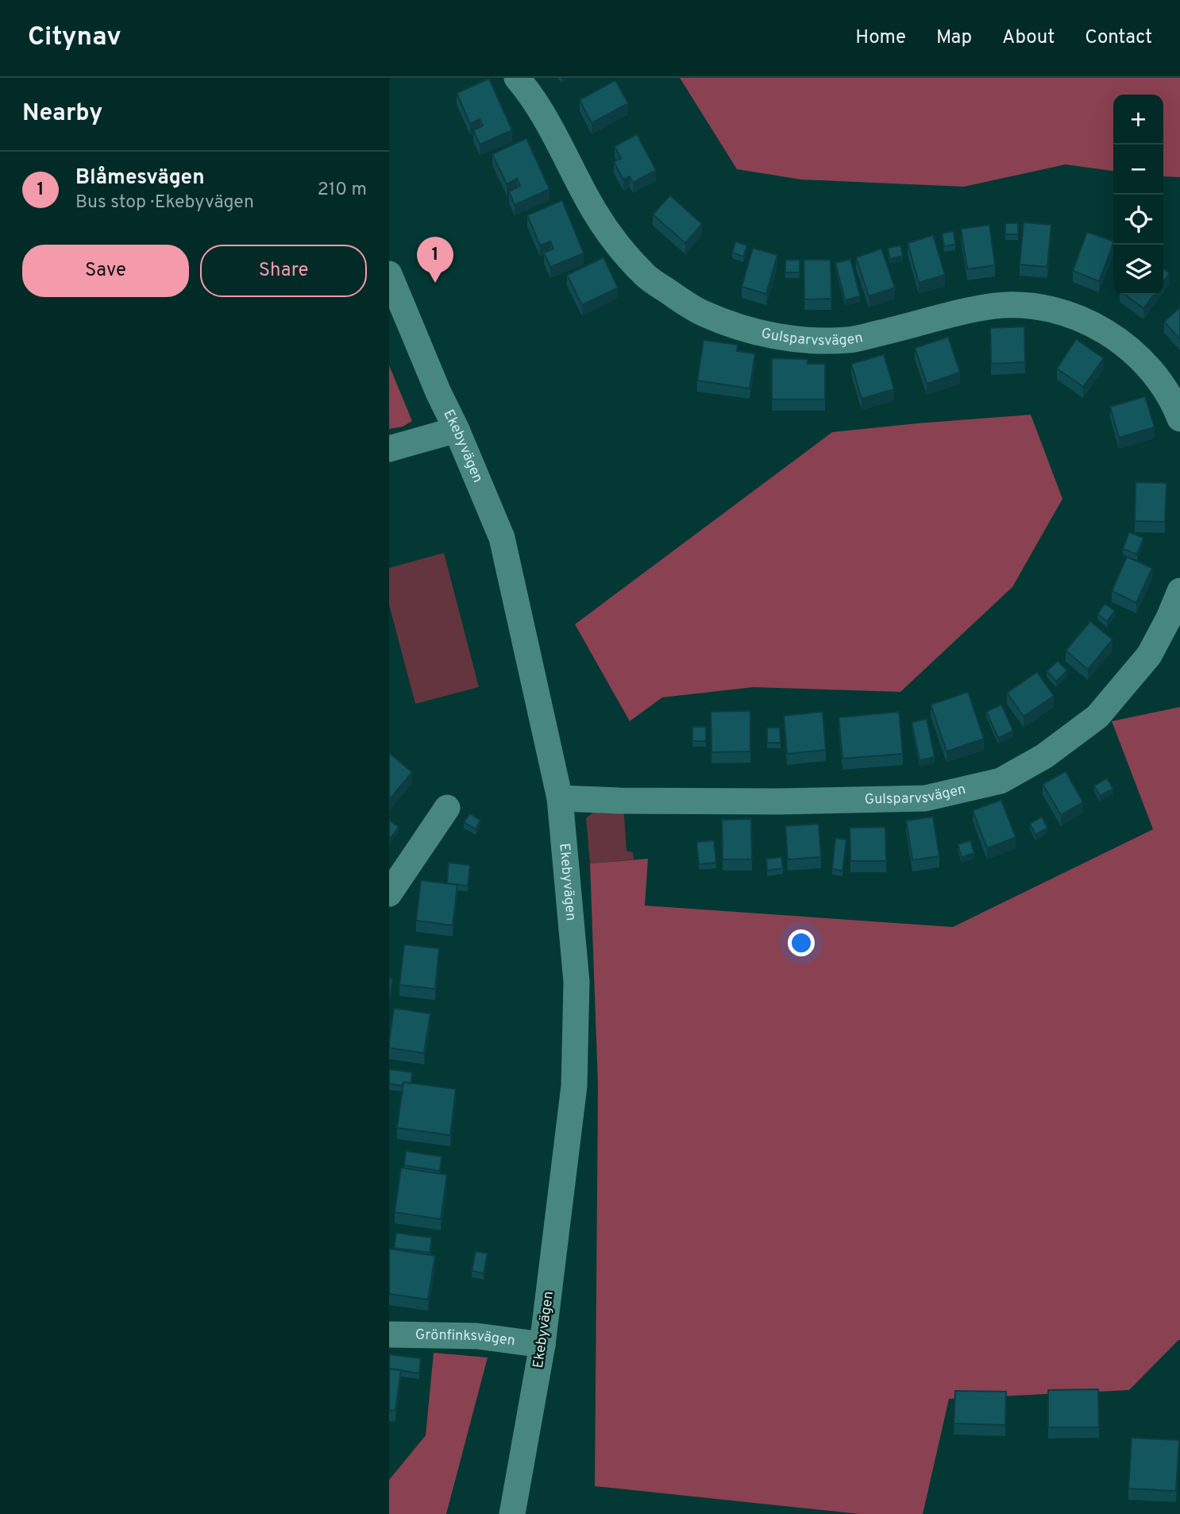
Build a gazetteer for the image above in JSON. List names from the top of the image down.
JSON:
{
  "streets": {
    "street": ["Gulsparvsvägen", "Ekebyvägen", "Grönfinksvägen"]
  },
  "crossings": [
    ["Gulsparvsvägen", "Ekebyvägen"],
    ["Ekebyvägen", "Grönfinksvägen"]
  ],
  "page": {
    "header": "Citynav",
    "nav": [
      "Home",
      "Map",
      "About",
      "Contact"
    ],
    "heading": "Nearby",
    "map_buttons": ["+", "−"],
    "list": [
      {
        "mark": "1",
        "name": "Blåmesvägen",
        "note": "Bus stop · Ekebyvägen",
        "value": "210 m"
      }
    ],
    "buttons": ["Save", "Share"],
    "pins": "1"
  }
}
